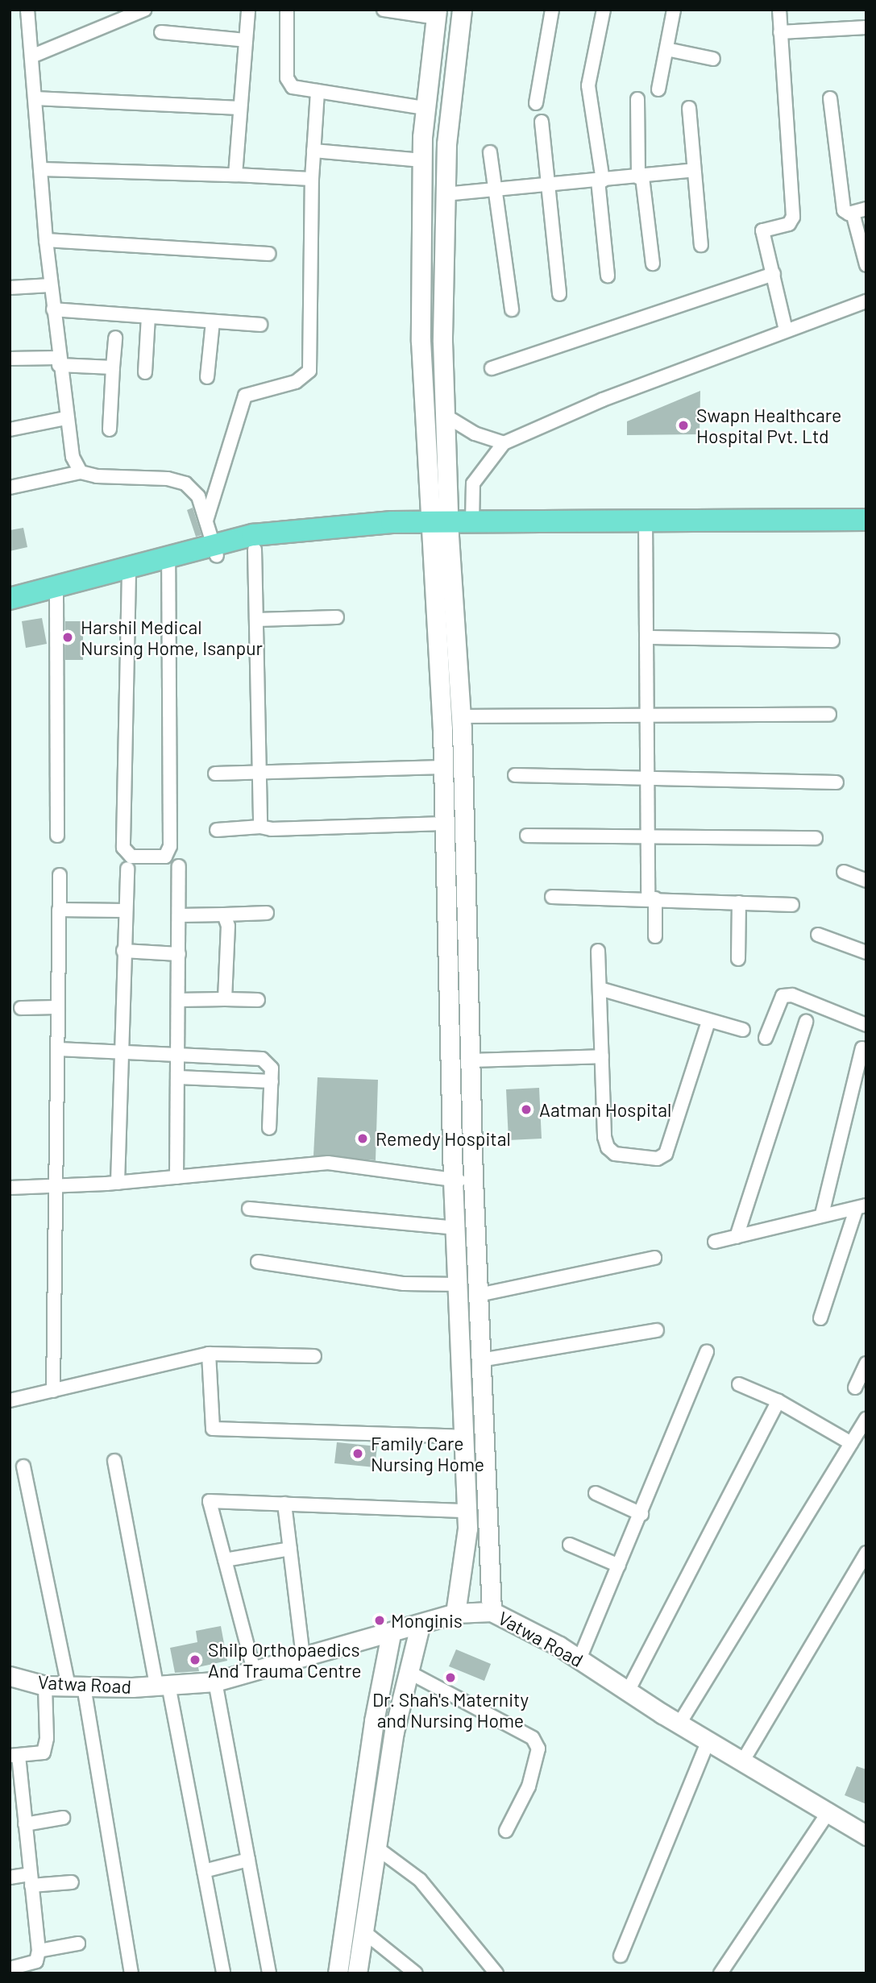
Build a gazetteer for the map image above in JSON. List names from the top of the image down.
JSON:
{
  "streets": {
    "street": ["Vatwa Road"]
  },
  "places": [
    "Swapn Healthcare Hospital Pvt. Ltd",
    "Harshil Medical Nursing Home, Isanpur",
    "Aatman Hospital",
    "Remedy Hospital",
    "Family Care Nursing Home",
    "Monginis",
    "Shilp Orthopaedics And Trauma Centre",
    "Dr. Shah's Maternity and Nursing Home"
  ]
}
